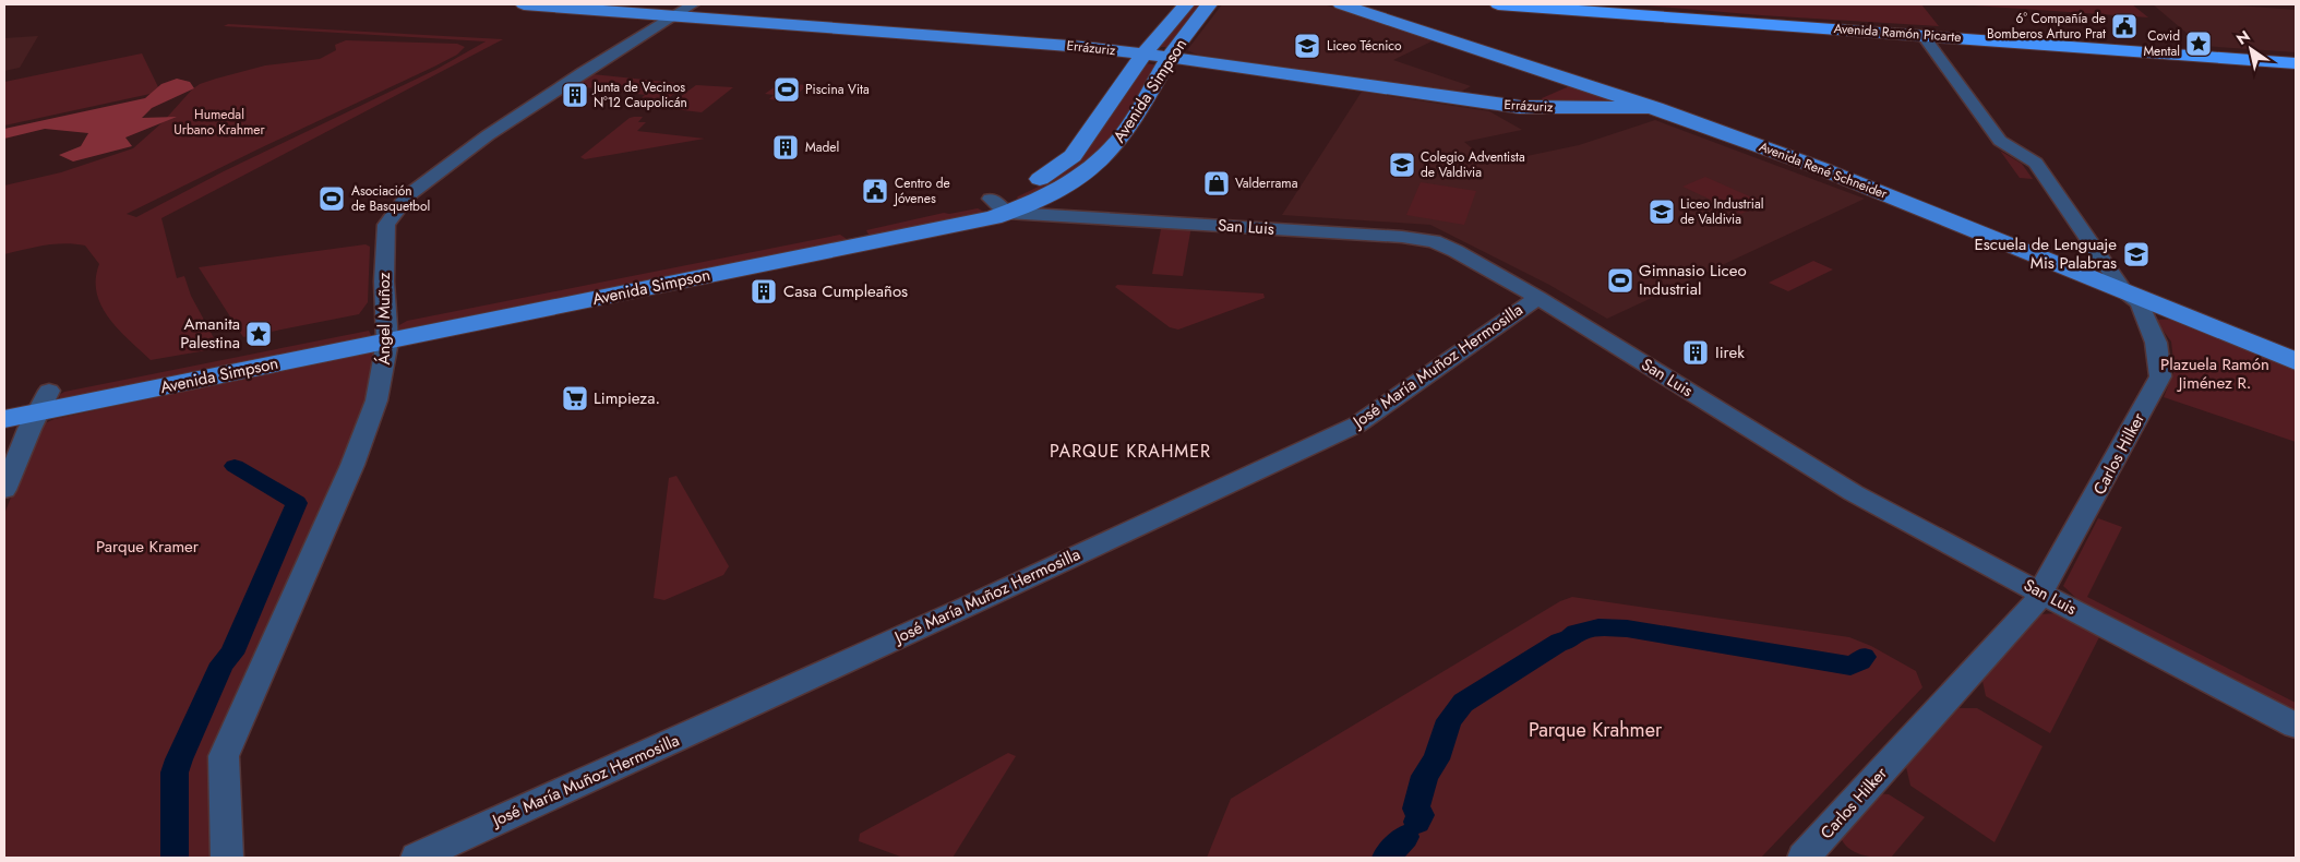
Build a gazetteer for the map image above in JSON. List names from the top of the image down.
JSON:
{
  "streets": {
    "highway": ["Avenida Ramón Picarte"],
    "main road": ["Errázuriz", "Avenida Simpson", "Avenida René Schneider"],
    "street": [
      "San Luis",
      "Ángel Muñoz",
      "José María Muñoz Hermosilla",
      "Carlos Hilker"
    ]
  },
  "crossings": [
    ["Avenida Ramón Picarte", "Carlos Hilker"],
    ["Errázuriz", "Avenida Simpson"],
    ["Errázuriz", "Avenida René Schneider"],
    ["Errázuriz", "Ángel Muñoz"],
    ["Avenida Simpson", "San Luis"],
    ["Avenida Simpson", "Ángel Muñoz"],
    ["Avenida René Schneider", "Carlos Hilker"],
    ["San Luis", "José María Muñoz Hermosilla"],
    ["San Luis", "Carlos Hilker"]
  ],
  "districts": ["PARQUE KRAHMER"],
  "parks": [
    "Humedal Urbano Krahmer",
    "Plazuela Ramón Jiménez R.",
    "Parque Kramer",
    "Parque Krahmer"
  ],
  "places": {
    "public building": ["6° Compañía de Bomberos Arturo Prat", "Centro de Jóvenes"],
    "place": ["Covid Mental", "Amanita Palestina"],
    "school or university": [
      "Liceo Técnico",
      "Colegio Adventista de Valdivia",
      "Liceo Industrial de Valdivia",
      "Escuela de Lenguaje Mis Palabras"
    ],
    "sports": ["Piscina Vita", "Asociación de Basquetbol", "Gimnasio Liceo Industrial"],
    "building": [
      "Junta de Vecinos N°12 Caupolicán",
      "Madel",
      "Casa Cumpleaños",
      "Iirek"
    ],
    "shop": ["Valderrama"],
    "supermarket": ["Limpieza."]
  },
  "north": "top left"
}
